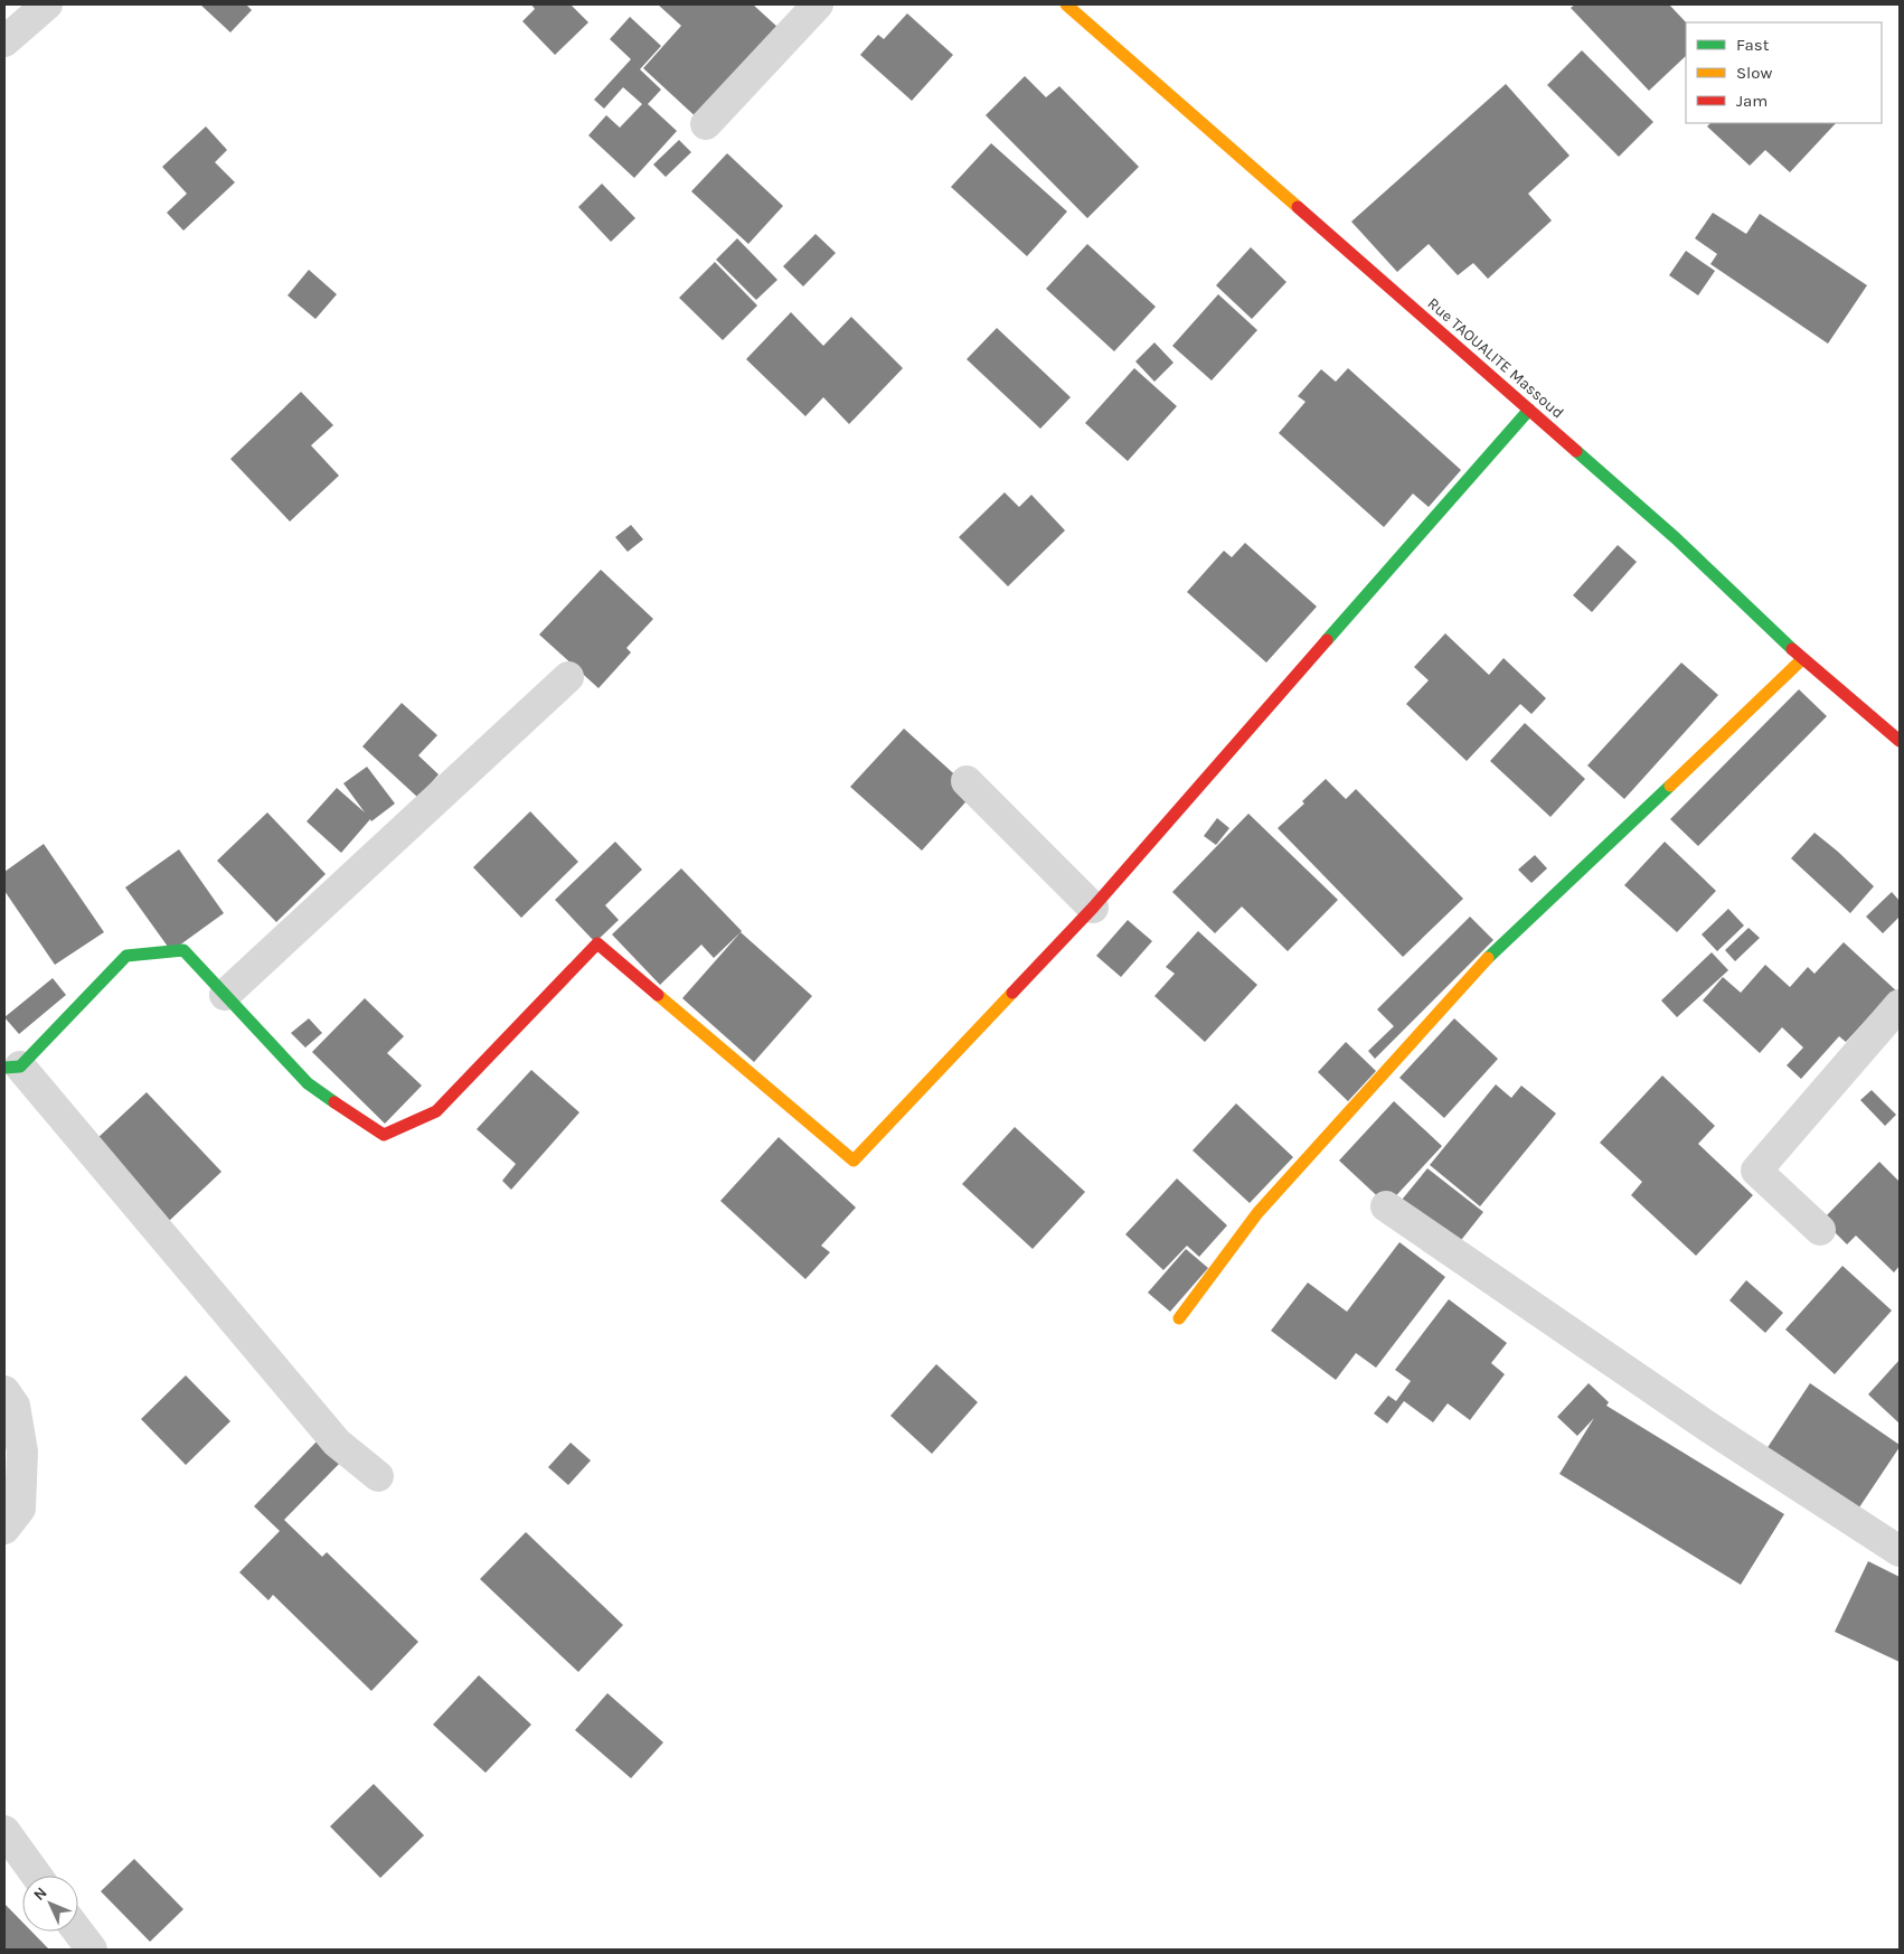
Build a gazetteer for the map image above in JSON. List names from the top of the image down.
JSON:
{
  "streets": {
    "street": ["Rue TAOUALITE Massoud"]
  },
  "legend": ["Fast", "Slow", "Jam"],
  "north": "top left"
}
